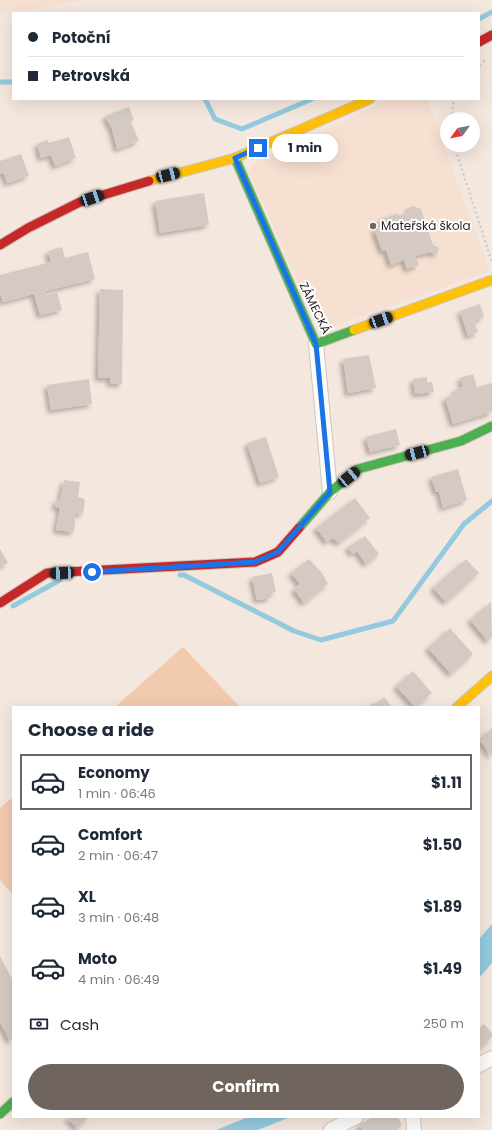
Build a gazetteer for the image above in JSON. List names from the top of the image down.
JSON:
{
  "streets": {
    "street": ["ZÁMECKÁ"]
  },
  "places": ["Mateřská škola"],
  "north": "bottom left",
  "page": {
    "banner": ["Potoční", "Petrovská"],
    "bubble": "1 min",
    "heading": "Choose a ride",
    "list": [
      {
        "name": "Economy",
        "note": "1 min · 06:46",
        "value": "$1.11"
      },
      {
        "name": "Comfort",
        "note": "2 min · 06:47",
        "value": "$1.50"
      },
      {
        "name": "XL",
        "note": "3 min · 06:48",
        "value": "$1.89"
      },
      {
        "name": "Moto",
        "note": "4 min · 06:49",
        "value": "$1.49"
      }
    ],
    "pay": ["Cash", "250 m"],
    "buttons": "Confirm"
  }
}
